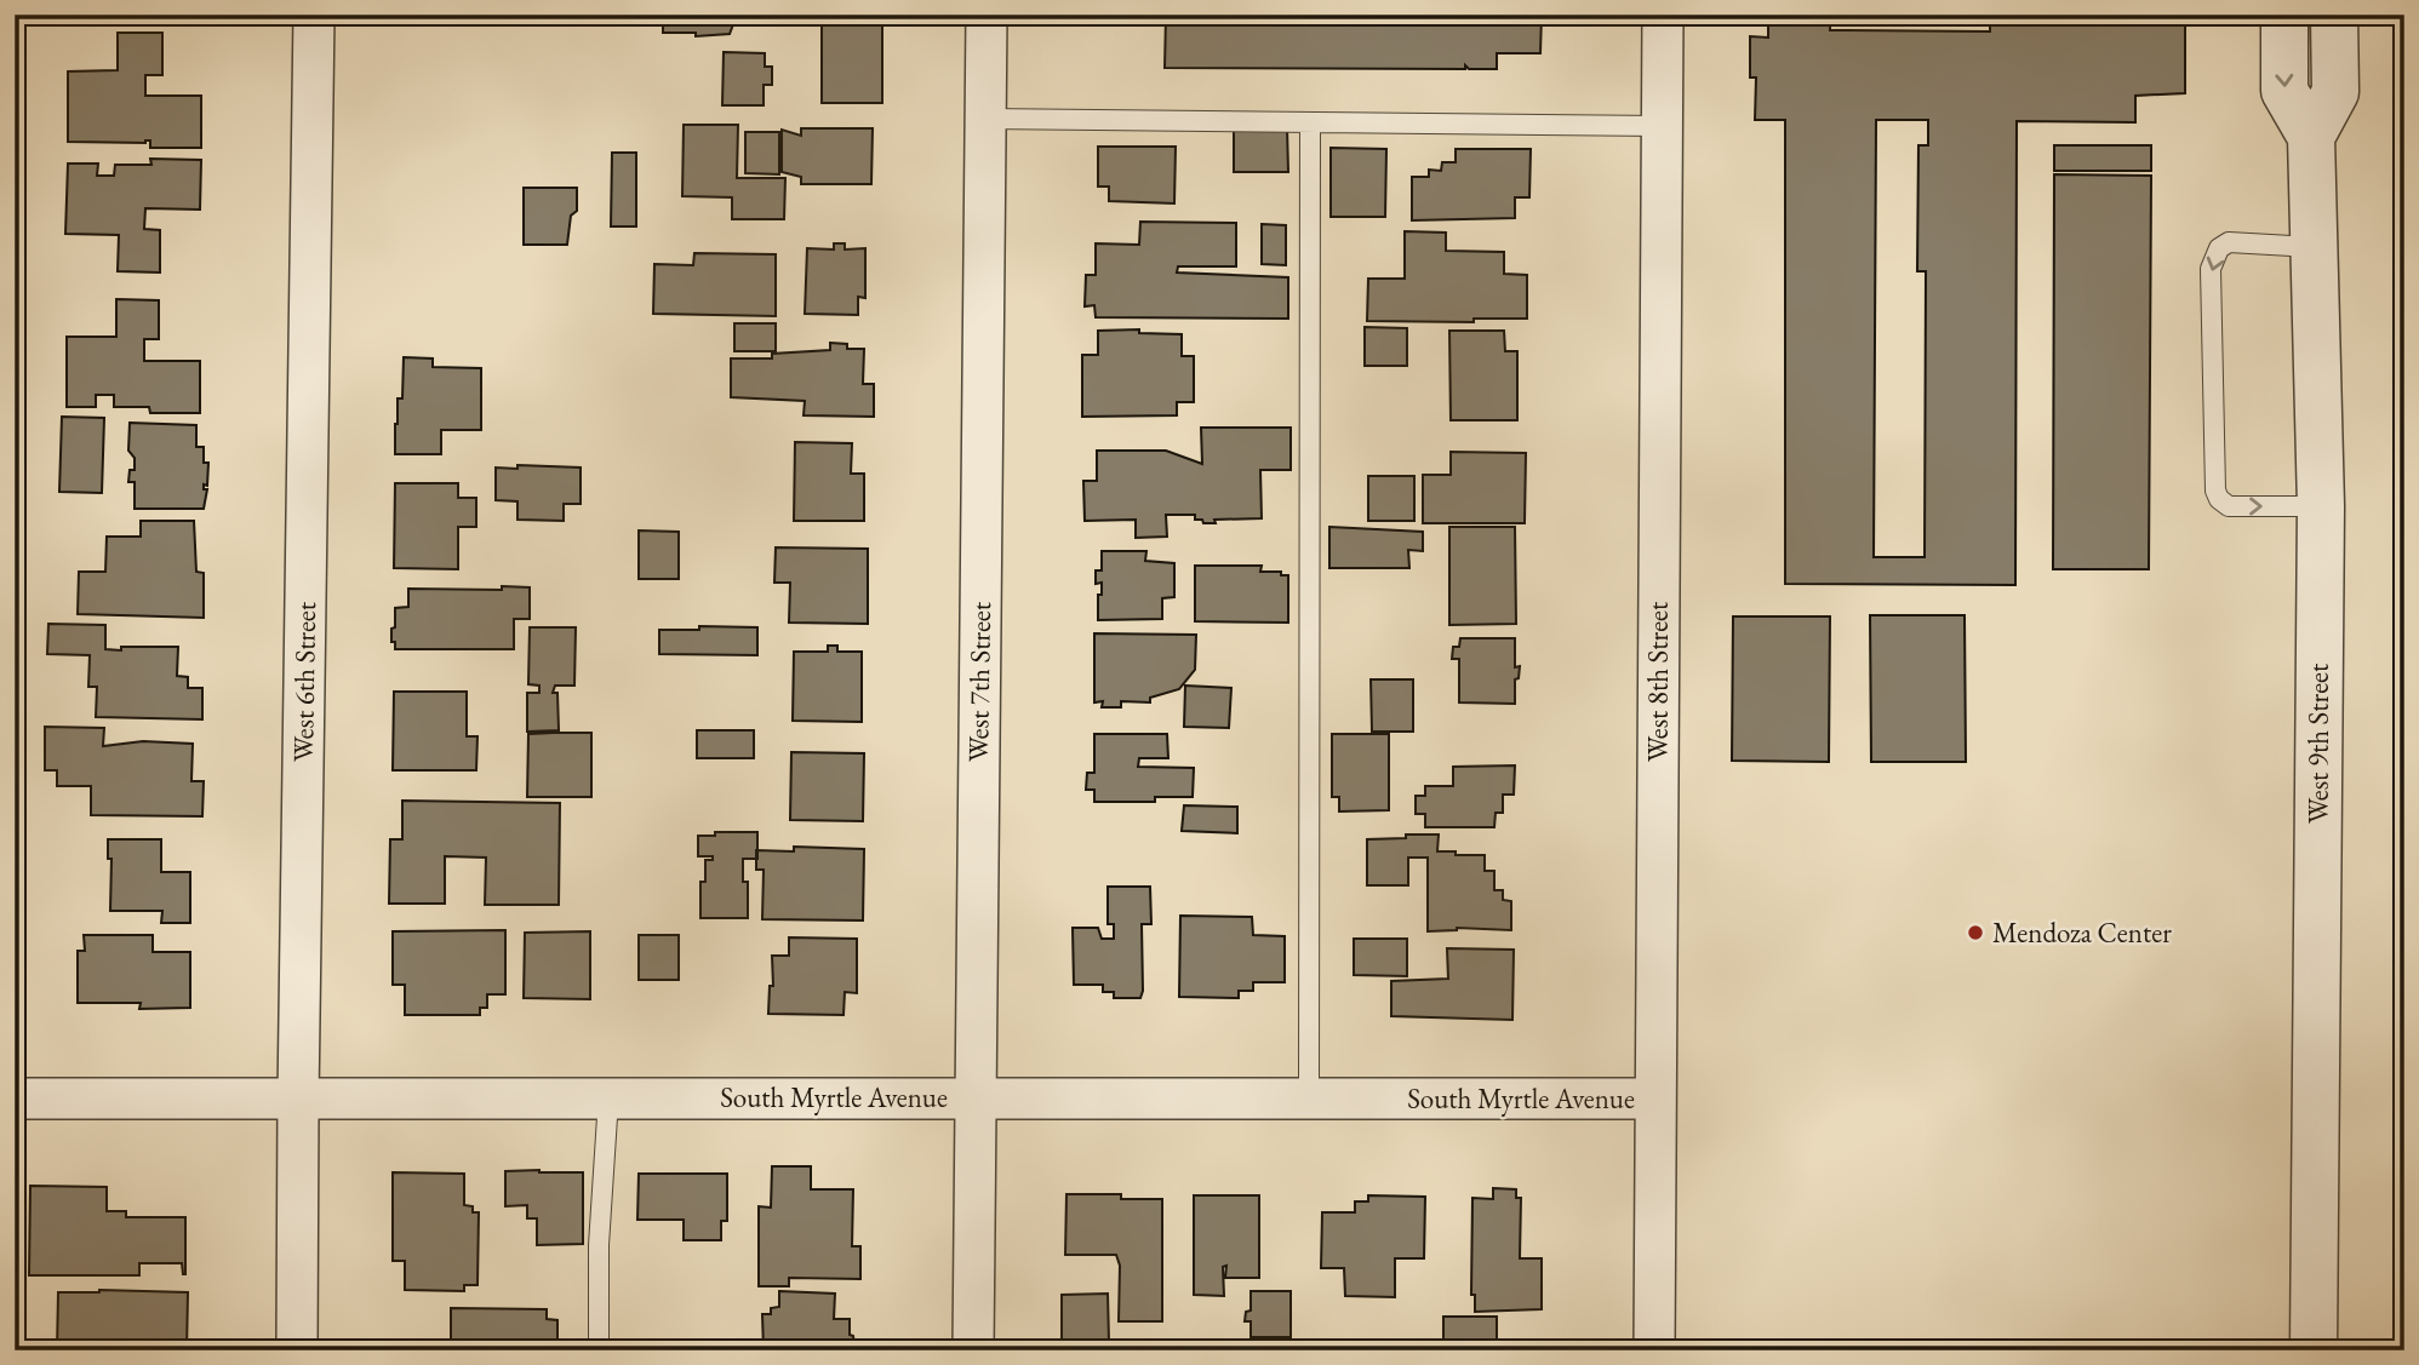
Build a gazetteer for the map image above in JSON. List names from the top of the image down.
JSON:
{
  "streets": {
    "street": [
      "West 6th Street",
      "West 7th Street",
      "West 8th Street",
      "West 9th Street",
      "South Myrtle Avenue"
    ]
  },
  "crossings": [
    ["West 6th Street", "South Myrtle Avenue"],
    ["West 7th Street", "South Myrtle Avenue"],
    ["West 8th Street", "South Myrtle Avenue"]
  ],
  "places": ["Mendoza Center"]
}
